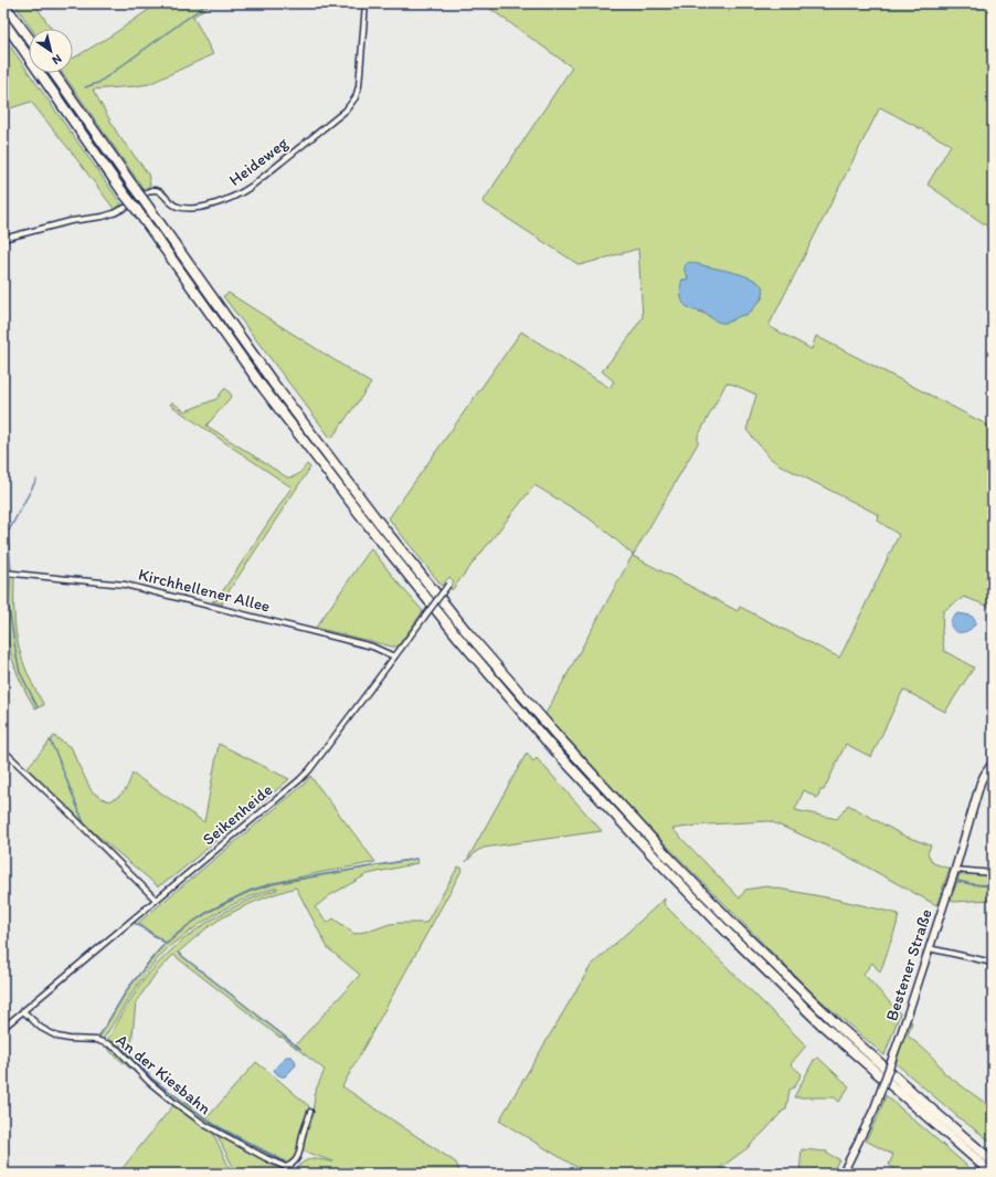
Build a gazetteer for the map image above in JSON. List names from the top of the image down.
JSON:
{
  "streets": {
    "street": [
      "Heideweg",
      "Kirchhellener Allee",
      "Seikenheide",
      "Bestener Straße",
      "An der Kiesbahn"
    ]
  },
  "crossings": [
    ["Kirchhellener Allee", "Seikenheide"],
    ["Seikenheide", "An der Kiesbahn"]
  ],
  "north": "bottom right"
}
